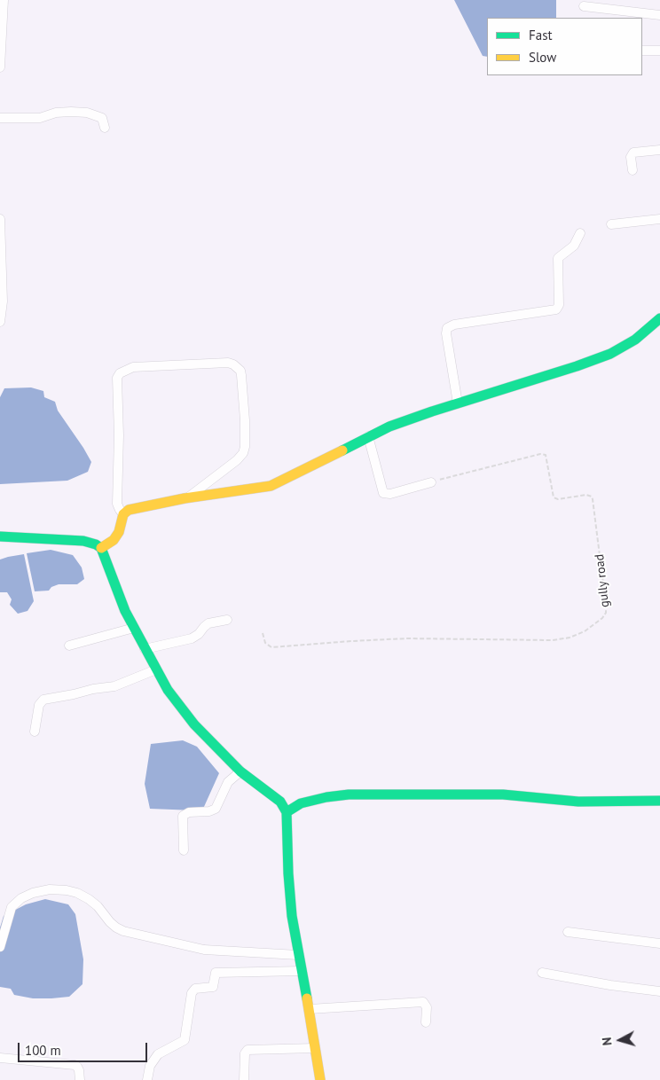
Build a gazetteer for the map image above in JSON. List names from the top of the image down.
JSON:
{
  "streets": {
    "path": ["gully road"]
  },
  "legend": ["Fast", "Slow"],
  "scale_bar": "100 m",
  "north": "left"
}
